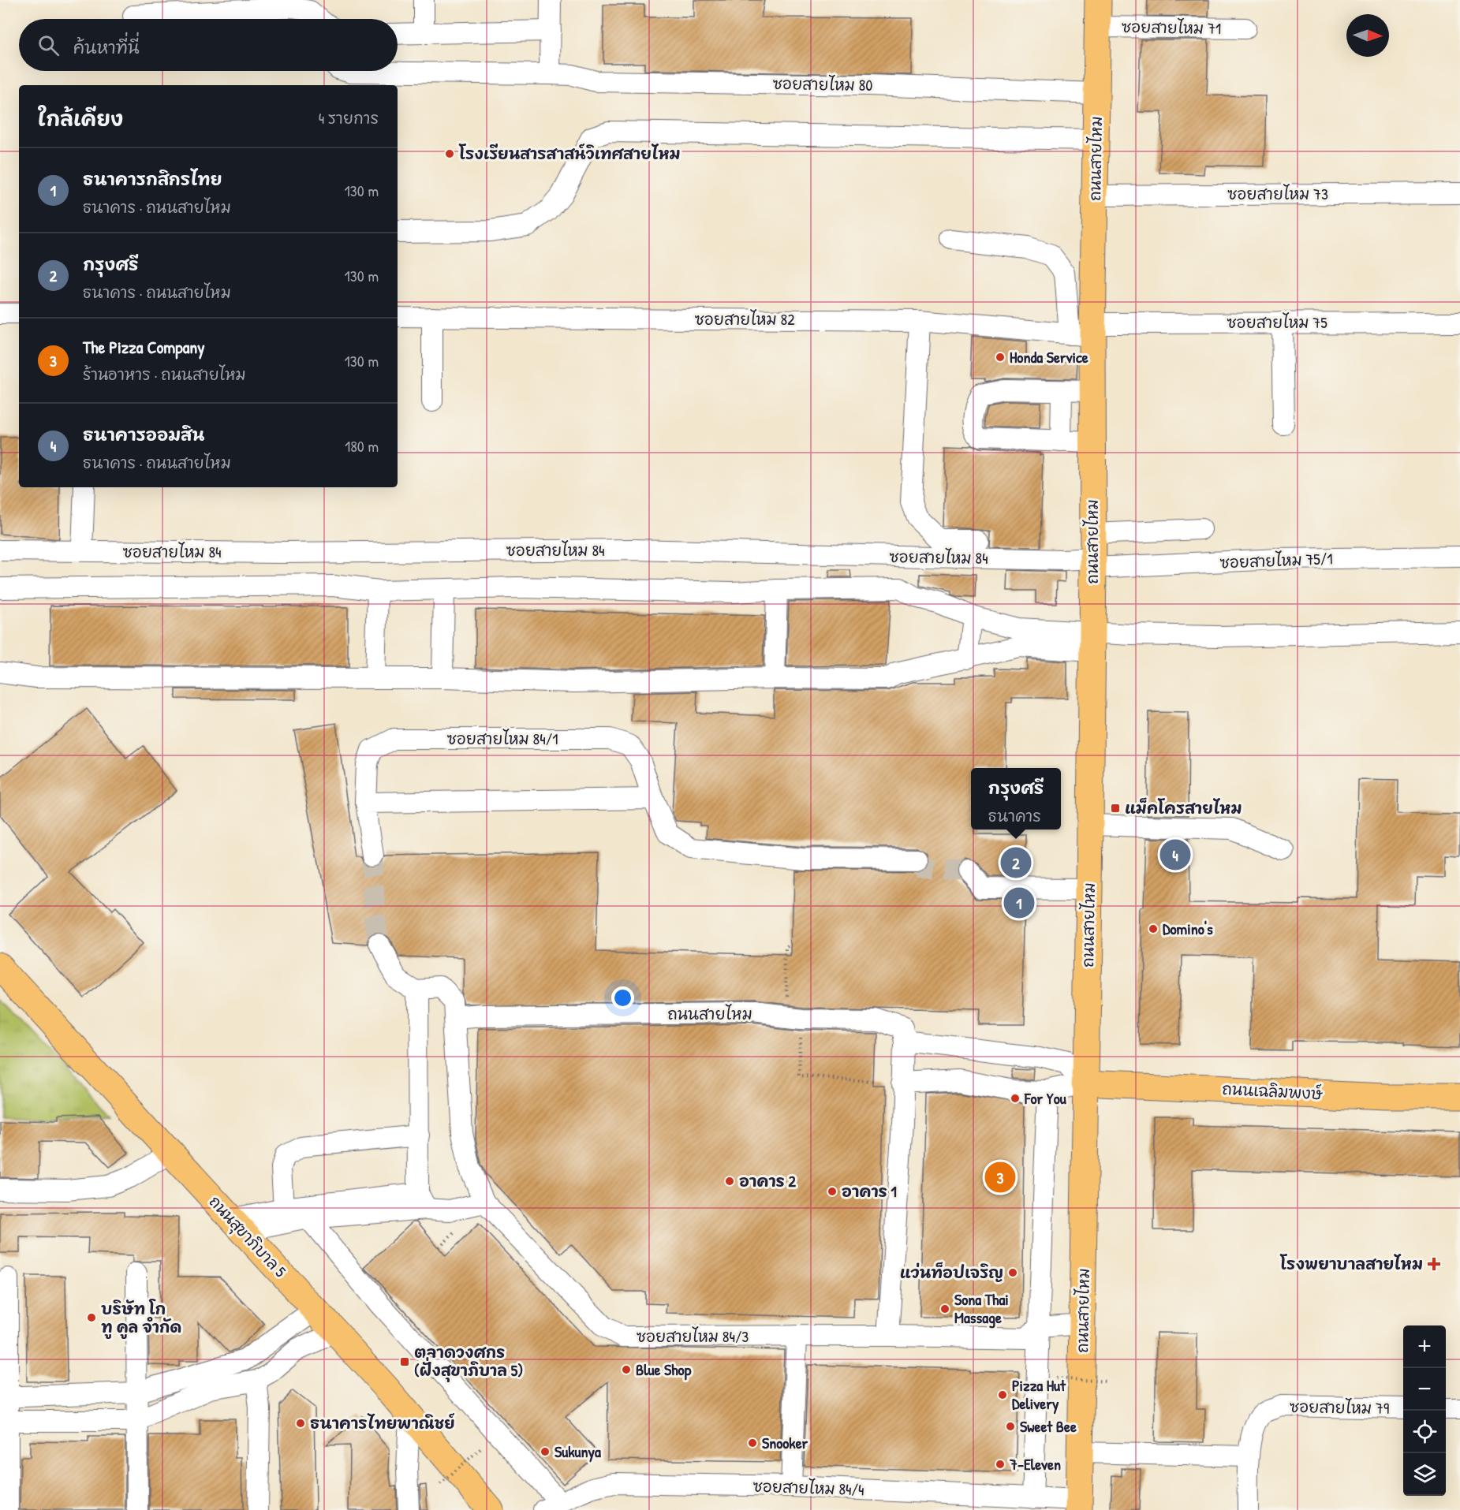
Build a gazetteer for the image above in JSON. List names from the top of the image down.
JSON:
{
  "streets": {
    "main road": ["ถนนสายไหม", "ถนนเฉลิมพงษ์", "ถนนสุขาภิบาล 5"],
    "street": [
      "ซอยสายไหม 71",
      "ซอยสายไหม 80",
      "ซอยสายไหม 73",
      "ซอยสายไหม 82",
      "ซอยสายไหม 75",
      "ซอยสายไหม 84",
      "ซอยสายไหม 75/1",
      "ซอยสายไหม 84/1",
      "ซอยสายไหม 84/3",
      "ซอยสายไหม 79",
      "ซอยสายไหม 84/4"
    ]
  },
  "crossings": [
    ["ซอยสายไหม 71", "ถนนสายไหม"],
    ["ซอยสายไหม 80", "ถนนสายไหม"],
    ["ถนนสายไหม", "ซอยสายไหม 73"],
    ["ถนนสายไหม", "ซอยสายไหม 82"],
    ["ถนนสายไหม", "ซอยสายไหม 75"],
    ["ถนนสายไหม", "ซอยสายไหม 84"],
    ["ถนนสายไหม", "ซอยสายไหม 75/1"],
    ["ถนนสายไหม", "ถนนเฉลิมพงษ์"],
    ["ถนนสายไหม", "ซอยสายไหม 84/3"],
    ["ถนนสายไหม", "ซอยสายไหม 84/4"],
    ["ซอยสายไหม 82", "ซอยสายไหม 75"],
    ["ซอยสายไหม 84", "ซอยสายไหม 75/1"]
  ],
  "places": {
    "other": [
      "โรงเรียนสารสาสน์วิเทศสายไหม",
      "Honda Service",
      "Domino's",
      "For You",
      "อาคาร 2",
      "อาคาร 1",
      "แว่นท็อปเจริญ",
      "Sona Thai Massage",
      "บริษัท โก ทู คูล จำกัด",
      "Blue Shop",
      "Pizza Hut Delivery",
      "ธนาคารไทยพาณิชย์",
      "Sweet Bee",
      "Snooker",
      "Sukunya",
      "7-Eleven"
    ],
    "transit": ["แม็คโครสายไหม", "ตลาดวงศกร (ฝั่งสุขาภิบาล 5)"],
    "health": ["โรงพยาบาลสายไหม"]
  },
  "north": "right",
  "page": {
    "search": "ค้นหาที่นี่",
    "heading": ["ใกล้เคียง", "4 รายการ"],
    "list": [
      {
        "mark": "1",
        "name": "ธนาคารกสิกรไทย",
        "note": "ธนาคาร · ถนนสายไหม",
        "value": "130 m"
      },
      {
        "mark": "2",
        "name": "กรุงศรี",
        "note": "ธนาคาร · ถนนสายไหม",
        "value": "130 m"
      },
      {
        "mark": "3",
        "name": "The Pizza Company",
        "note": "ร้านอาหาร · ถนนสายไหม",
        "value": "130 m"
      },
      {
        "mark": "4",
        "name": "ธนาคารออมสิน",
        "note": "ธนาคาร · ถนนสายไหม",
        "value": "180 m"
      }
    ],
    "popup": ["กรุงศรี", "ธนาคาร"],
    "pins": [
      "4",
      "2",
      "1",
      "3"
    ],
    "map_buttons": ["+", "−"]
  }
}
